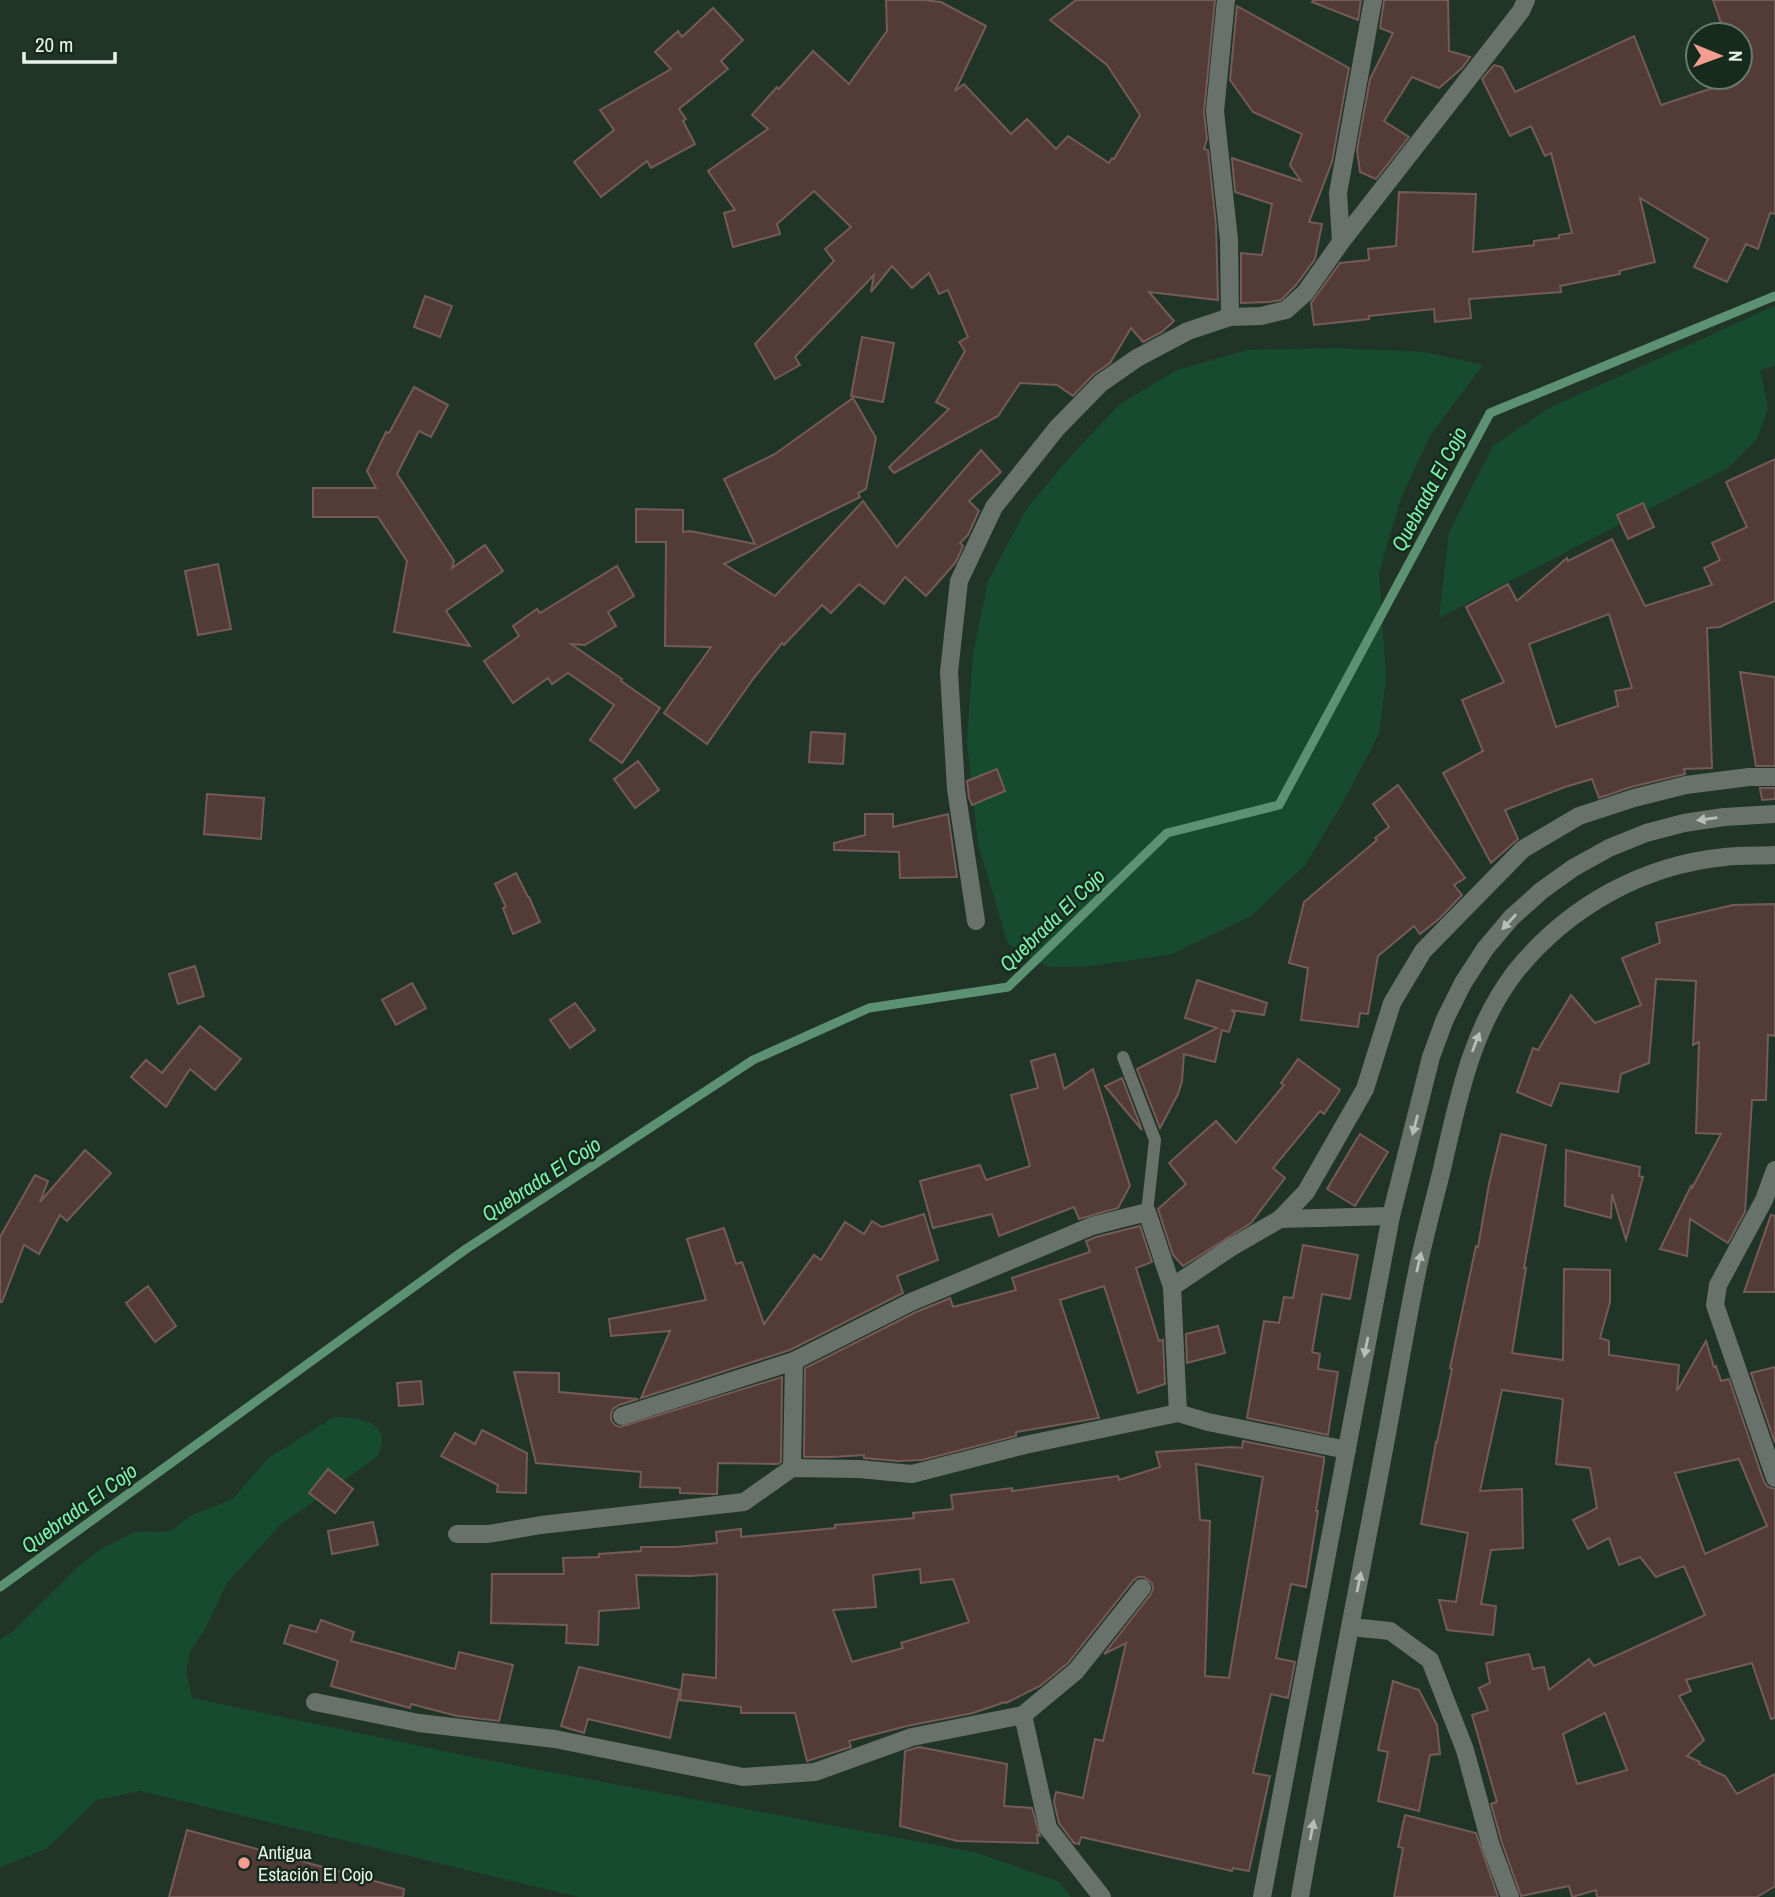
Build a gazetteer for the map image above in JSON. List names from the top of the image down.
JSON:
{
  "water": ["Quebrada El Cojo"],
  "places": ["Antigua Estación El Cojo"],
  "scale_bar": "20 m",
  "north": "right"
}
